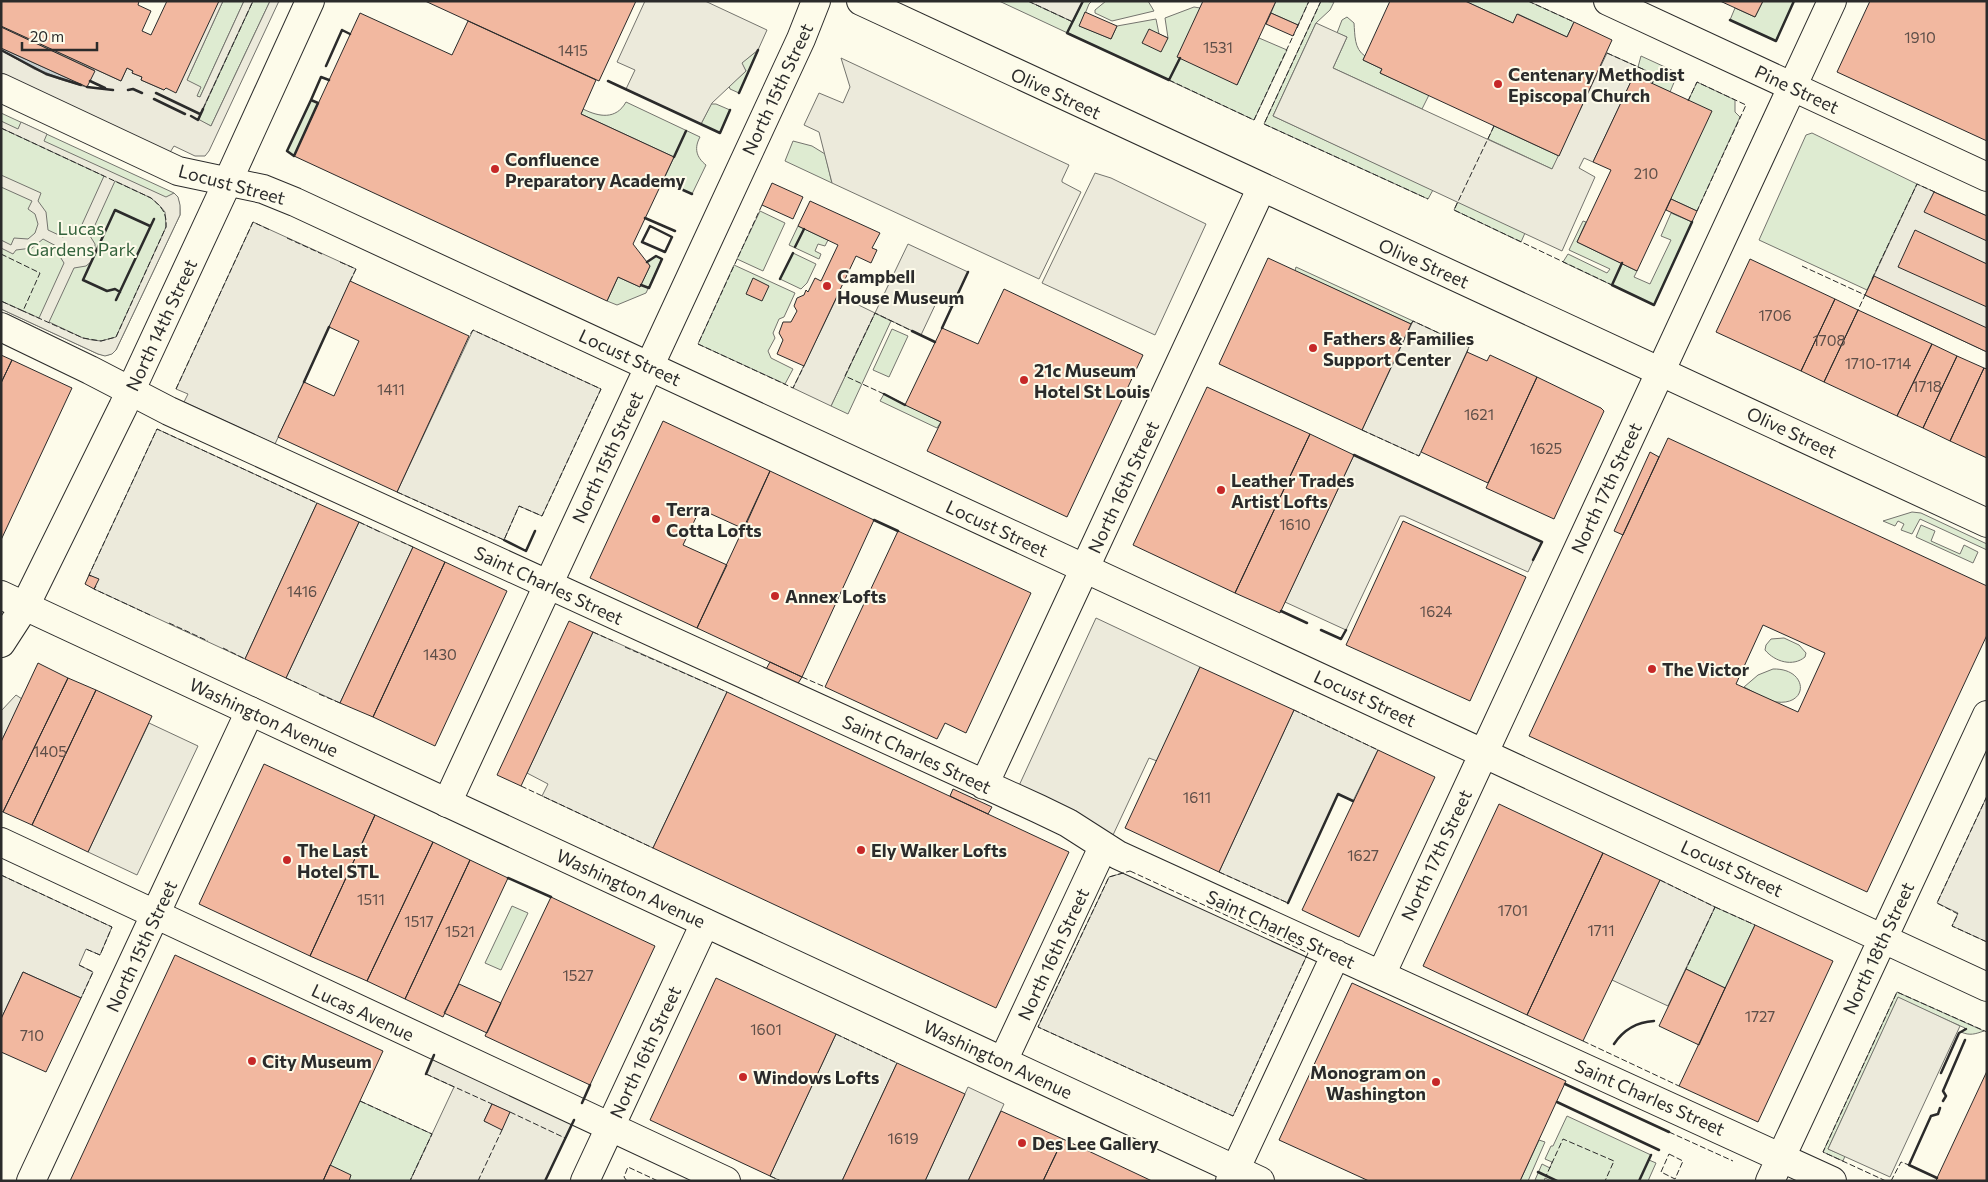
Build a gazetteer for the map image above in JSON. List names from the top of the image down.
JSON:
{
  "streets": {
    "street": [
      "North 15th Street",
      "Pine Street",
      "Olive Street",
      "Locust Street",
      "North 14th Street",
      "North 16th Street",
      "North 17th Street",
      "Saint Charles Street",
      "Washington Avenue",
      "North 18th Street",
      "Lucas Avenue"
    ]
  },
  "crossings": [
    ["North 15th Street", "Locust Street"],
    ["North 15th Street", "Saint Charles Street"],
    ["North 15th Street", "Washington Avenue"],
    ["North 15th Street", "Lucas Avenue"],
    ["Pine Street", "North 17th Street"],
    ["Olive Street", "North 16th Street"],
    ["Olive Street", "North 17th Street"],
    ["Locust Street", "North 14th Street"],
    ["Locust Street", "North 16th Street"],
    ["Locust Street", "North 17th Street"],
    ["Locust Street", "North 18th Street"],
    ["North 14th Street", "Saint Charles Street"],
    ["North 14th Street", "Washington Avenue"],
    ["North 16th Street", "Saint Charles Street"],
    ["North 16th Street", "Washington Avenue"],
    ["North 16th Street", "Lucas Avenue"],
    ["North 17th Street", "Saint Charles Street"],
    ["Saint Charles Street", "North 18th Street"]
  ],
  "parks": ["Lucas Gardens Park"],
  "places": [
    "Centenary Methodist Episcopal Church",
    "Confluence Preparatory Academy",
    "Campbell House Museum",
    "Fathers & Families Support Center",
    "21c Museum Hotel St Louis",
    "Leather Trades Artist Lofts",
    "Terra Cotta Lofts",
    "Annex Lofts",
    "The Victor",
    "Ely Walker Lofts",
    "The Last Hotel STL",
    "City Museum",
    "Windows Lofts",
    "Monogram on Washington",
    "Des Lee Gallery"
  ],
  "house_numbers": [
    "1910",
    "1531",
    "1415",
    "210",
    "1706",
    "1708",
    "1710-1714",
    "1718",
    "1411",
    "1621",
    "1625",
    "1610",
    "1416",
    "1624",
    "1430",
    "1405",
    "1611",
    "1627",
    "1511",
    "1701",
    "1517",
    "1711",
    "1521",
    "1527",
    "1727",
    "1601",
    "710",
    "1619"
  ],
  "scale_bar": "20 m"
}
